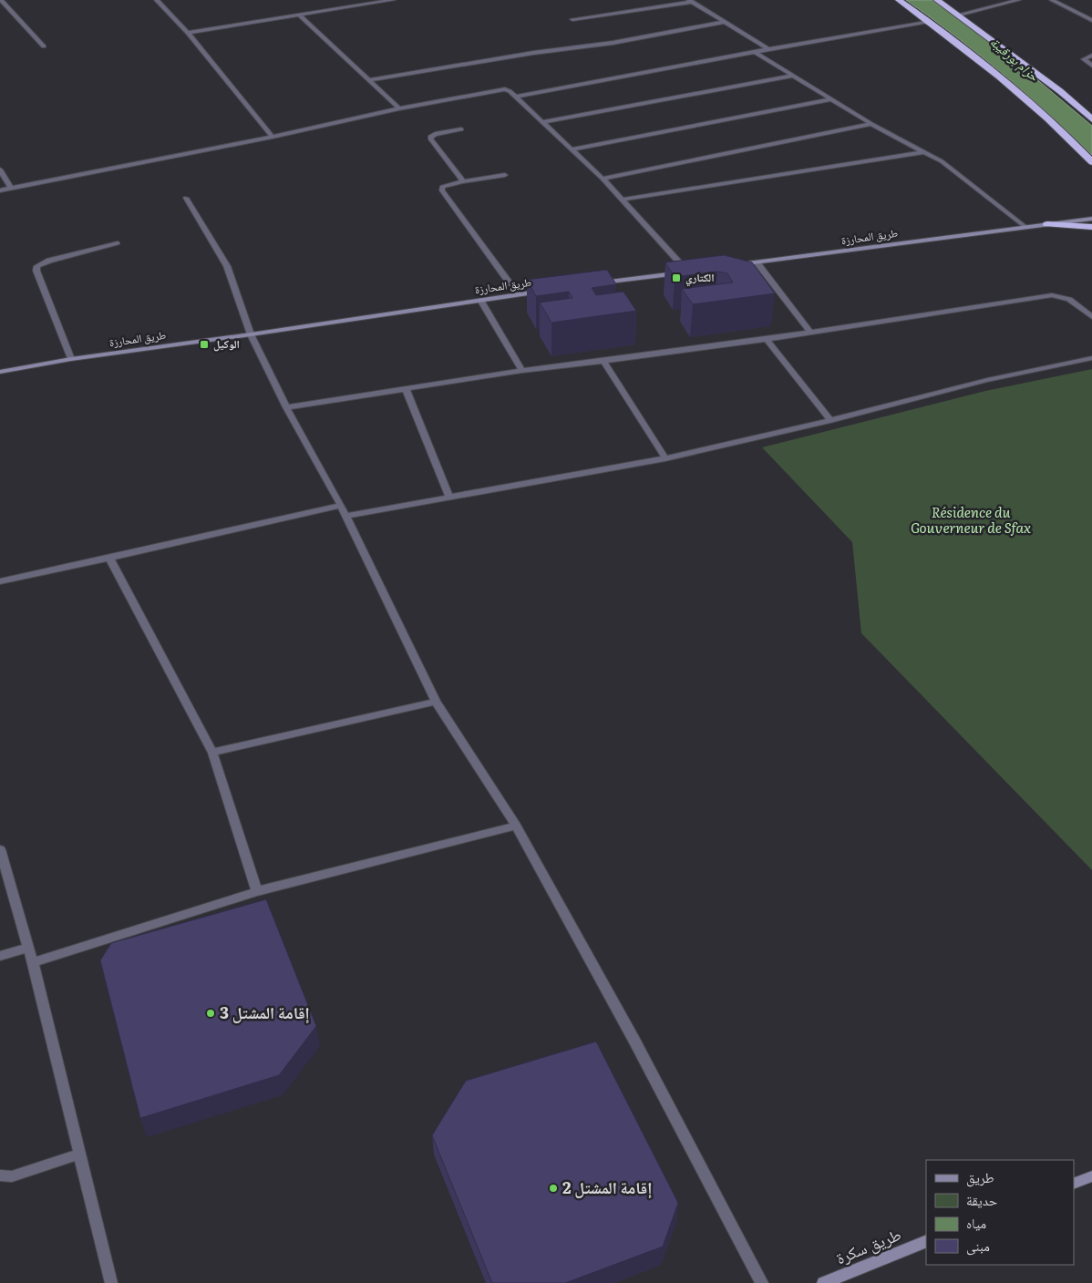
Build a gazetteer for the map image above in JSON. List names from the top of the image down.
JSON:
{
  "streets": {
    "main road": ["طريق المحارزة", "طريق سكرة"]
  },
  "water": ["حزام بورقيبة"],
  "parks": ["Résidence du Gouverneur de Sfax"],
  "places": {
    "transit": ["الكتاري", "الوكيل"],
    "other": ["إقامة المشتل 3", "إقامة المشتل 2"]
  },
  "legend": [
    "طريق",
    "حديقة",
    "مياه",
    "مبنى"
  ]
}
